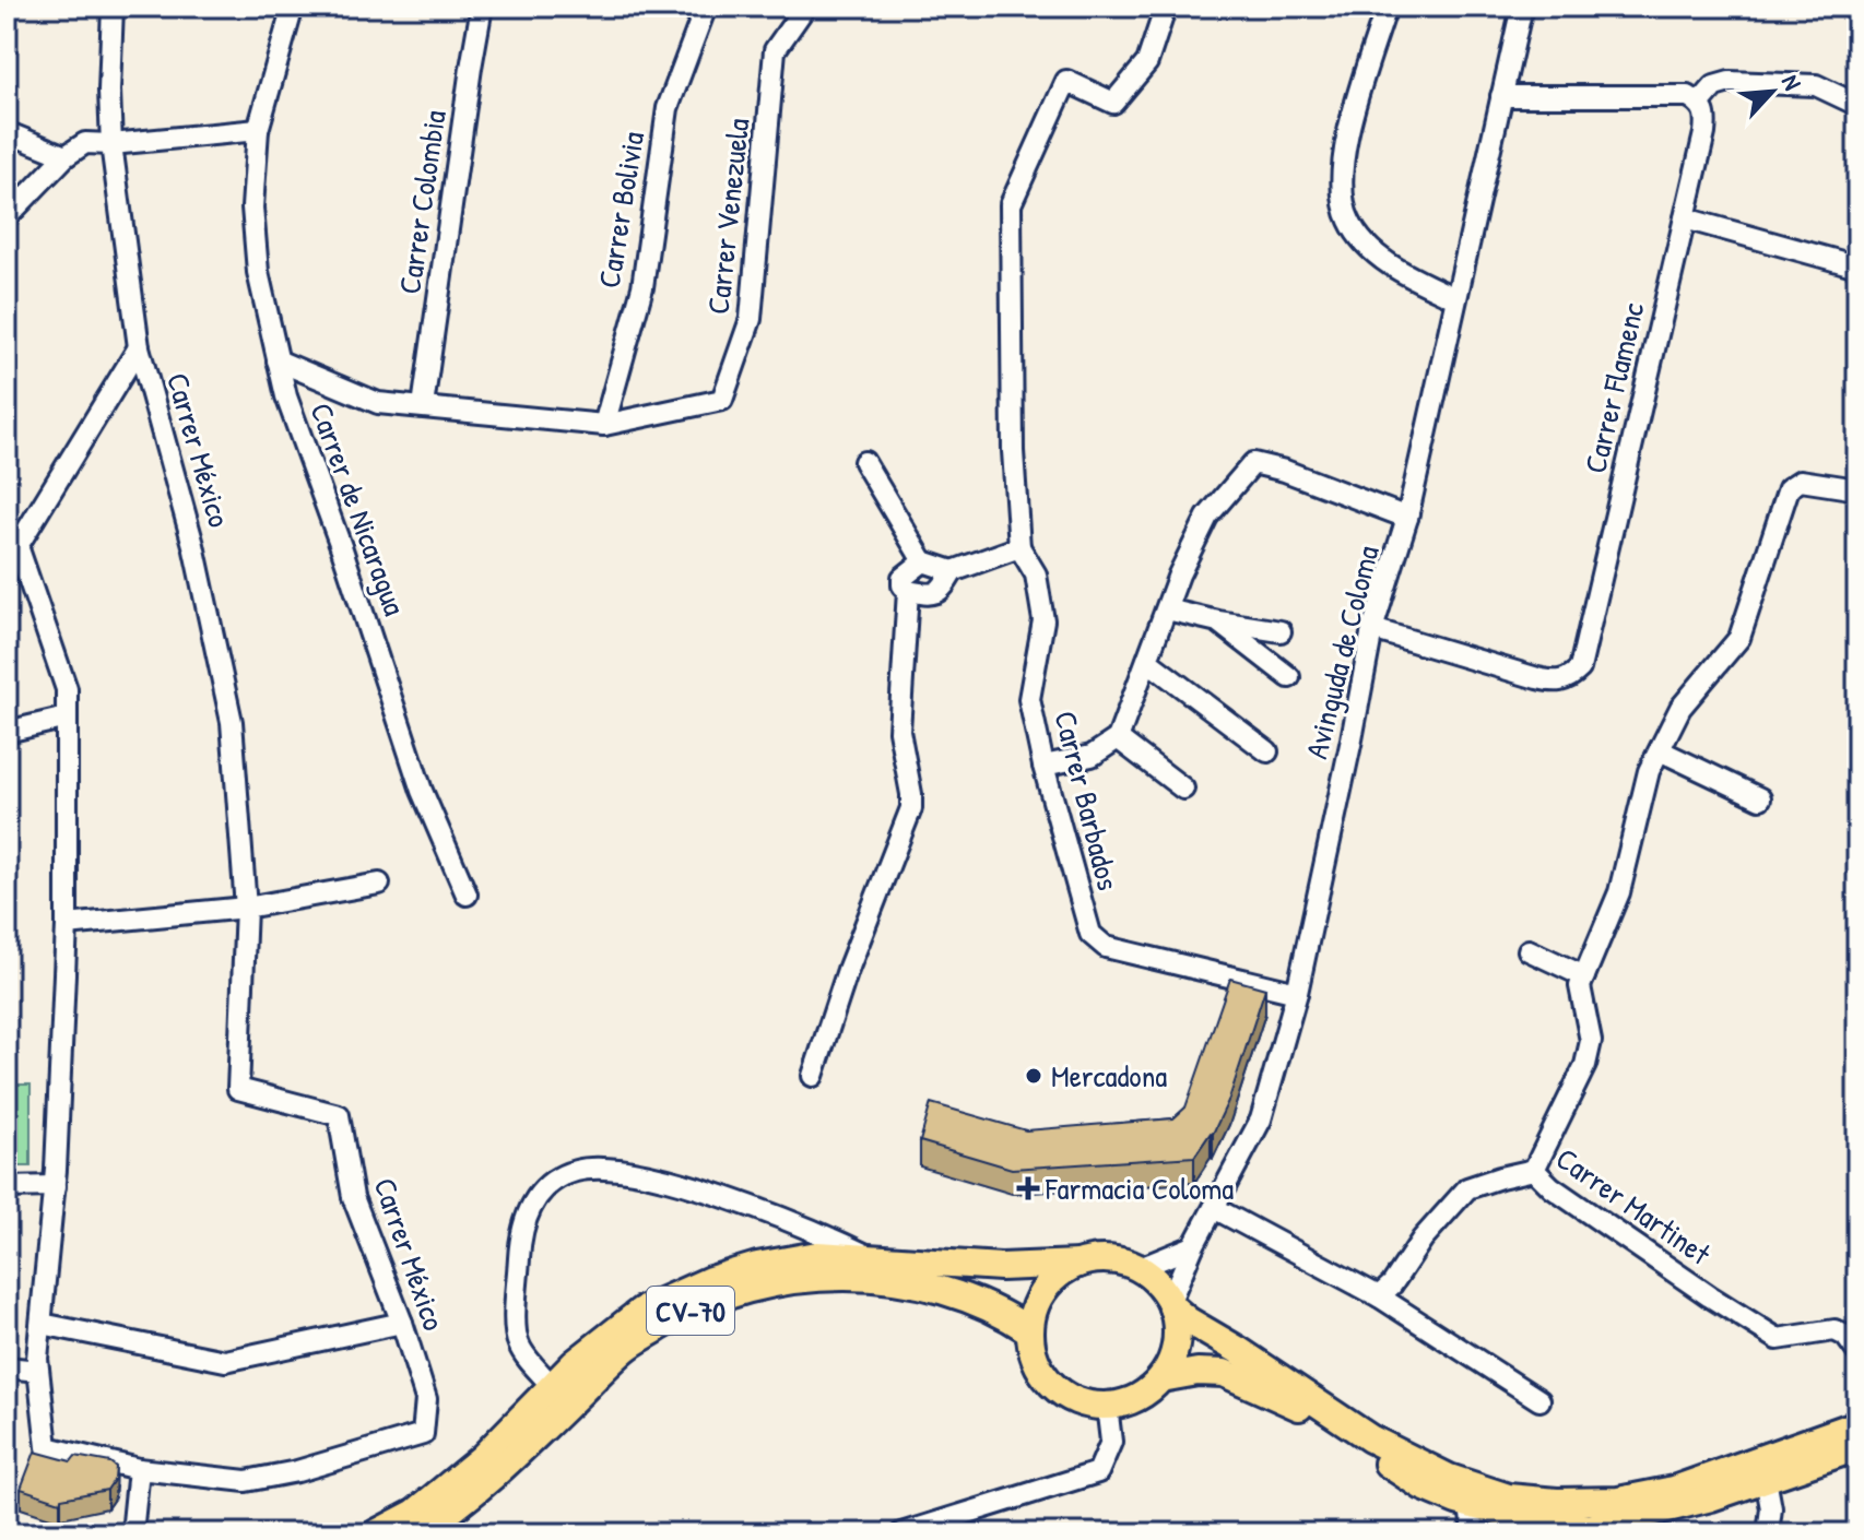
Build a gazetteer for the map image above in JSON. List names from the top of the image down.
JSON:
{
  "streets": {
    "main road": ["CV-70"],
    "street": [
      "Carrer Colombia",
      "Carrer Bolivia",
      "Carrer Venezuela",
      "Carrer Flamenc",
      "Carrer México",
      "Carrer de Nicaragua",
      "Avinguda de Coloma",
      "Carrer Barbados",
      "Carrer Martinet"
    ]
  },
  "crossings": [
    ["Carrer Colombia", "Carrer Venezuela"],
    ["Carrer Bolivia", "Carrer Venezuela"],
    ["Carrer Venezuela", "Carrer de Nicaragua"],
    ["Carrer Flamenc", "Avinguda de Coloma"],
    ["Avinguda de Coloma", "Carrer Barbados"],
    ["Avinguda de Coloma", "CV-70"]
  ],
  "places": {
    "other": ["Mercadona"],
    "health": ["Farmacia Coloma"]
  },
  "north": "top right"
}
